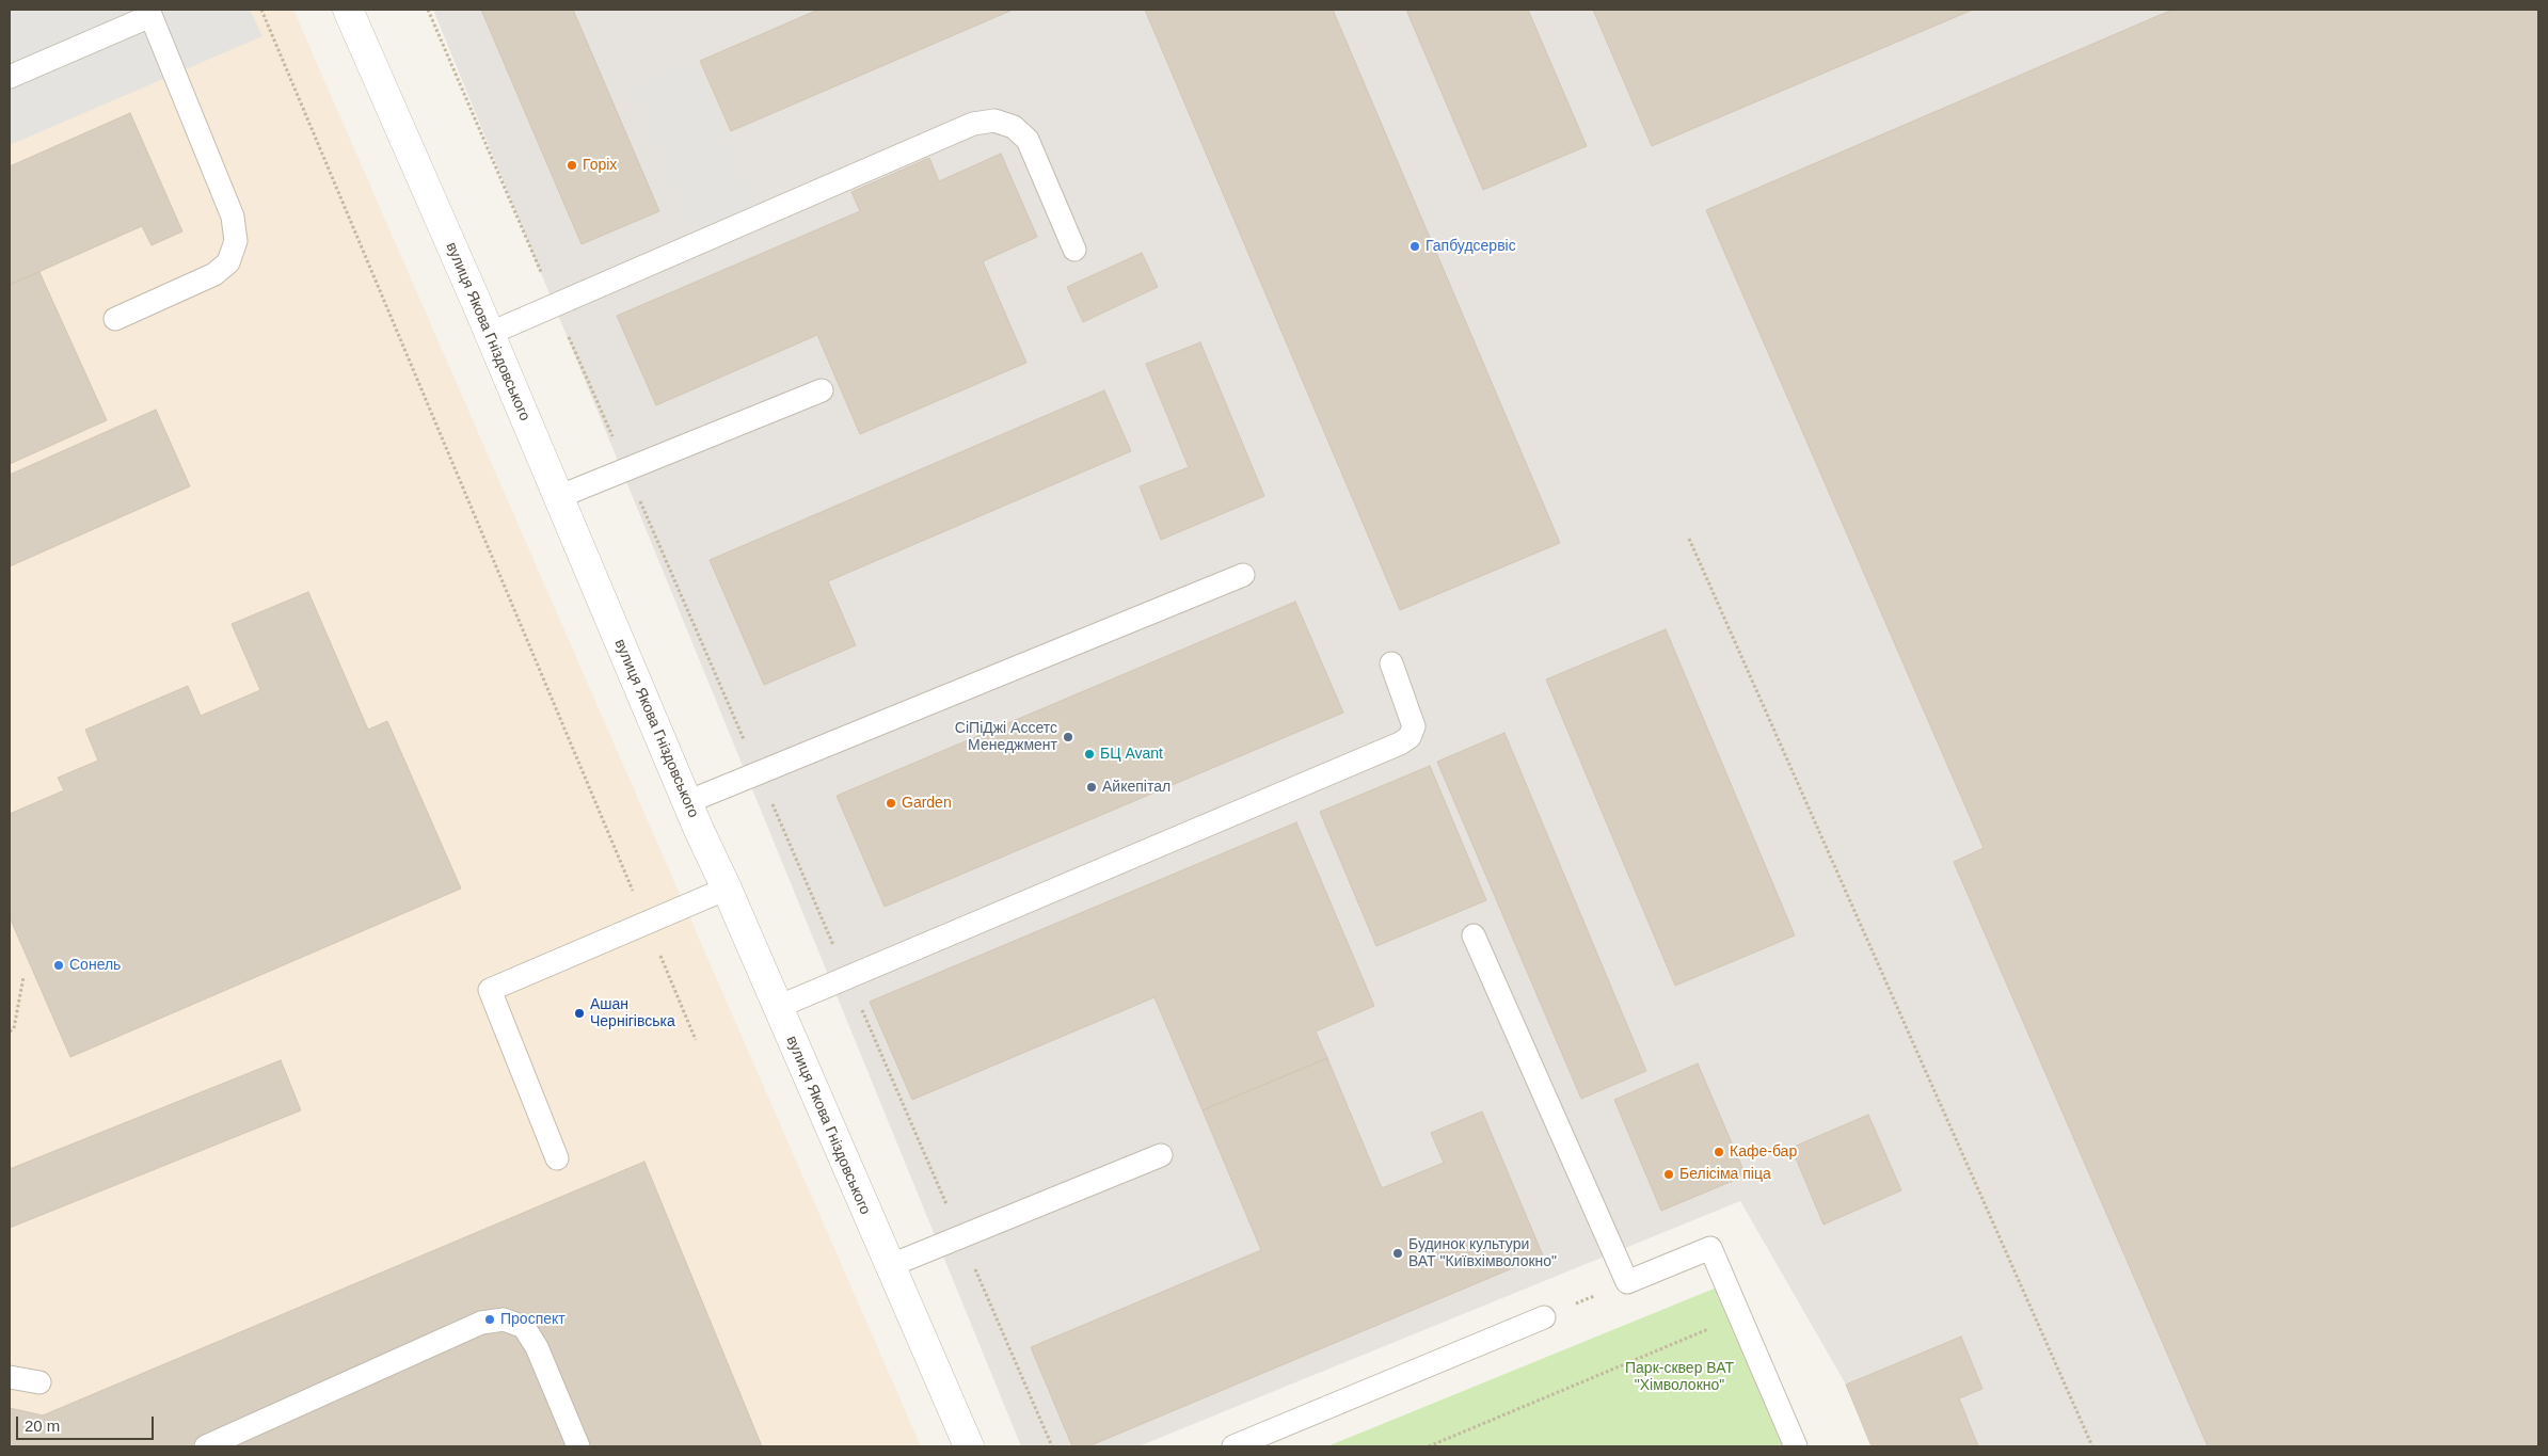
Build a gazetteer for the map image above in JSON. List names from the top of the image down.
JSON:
{
  "streets": {
    "street": ["вулиця Якова Гніздовського"]
  },
  "parks": ["Парк-сквер ВАТ \"Хімволокно\""],
  "places": [
    "Горіх",
    "Гапбудсервіс",
    "СіПіДжі Ассетс Менеджмент",
    "БЦ Avant",
    "Айкепітал",
    "Garden",
    "Сонель",
    "Ашан Чернігівська",
    "Кафе-бар",
    "Белісіма піца",
    "Будинок культури ВАТ \"Київхімволокно\"",
    "Проспект"
  ],
  "scale_bar": "20 m"
}
